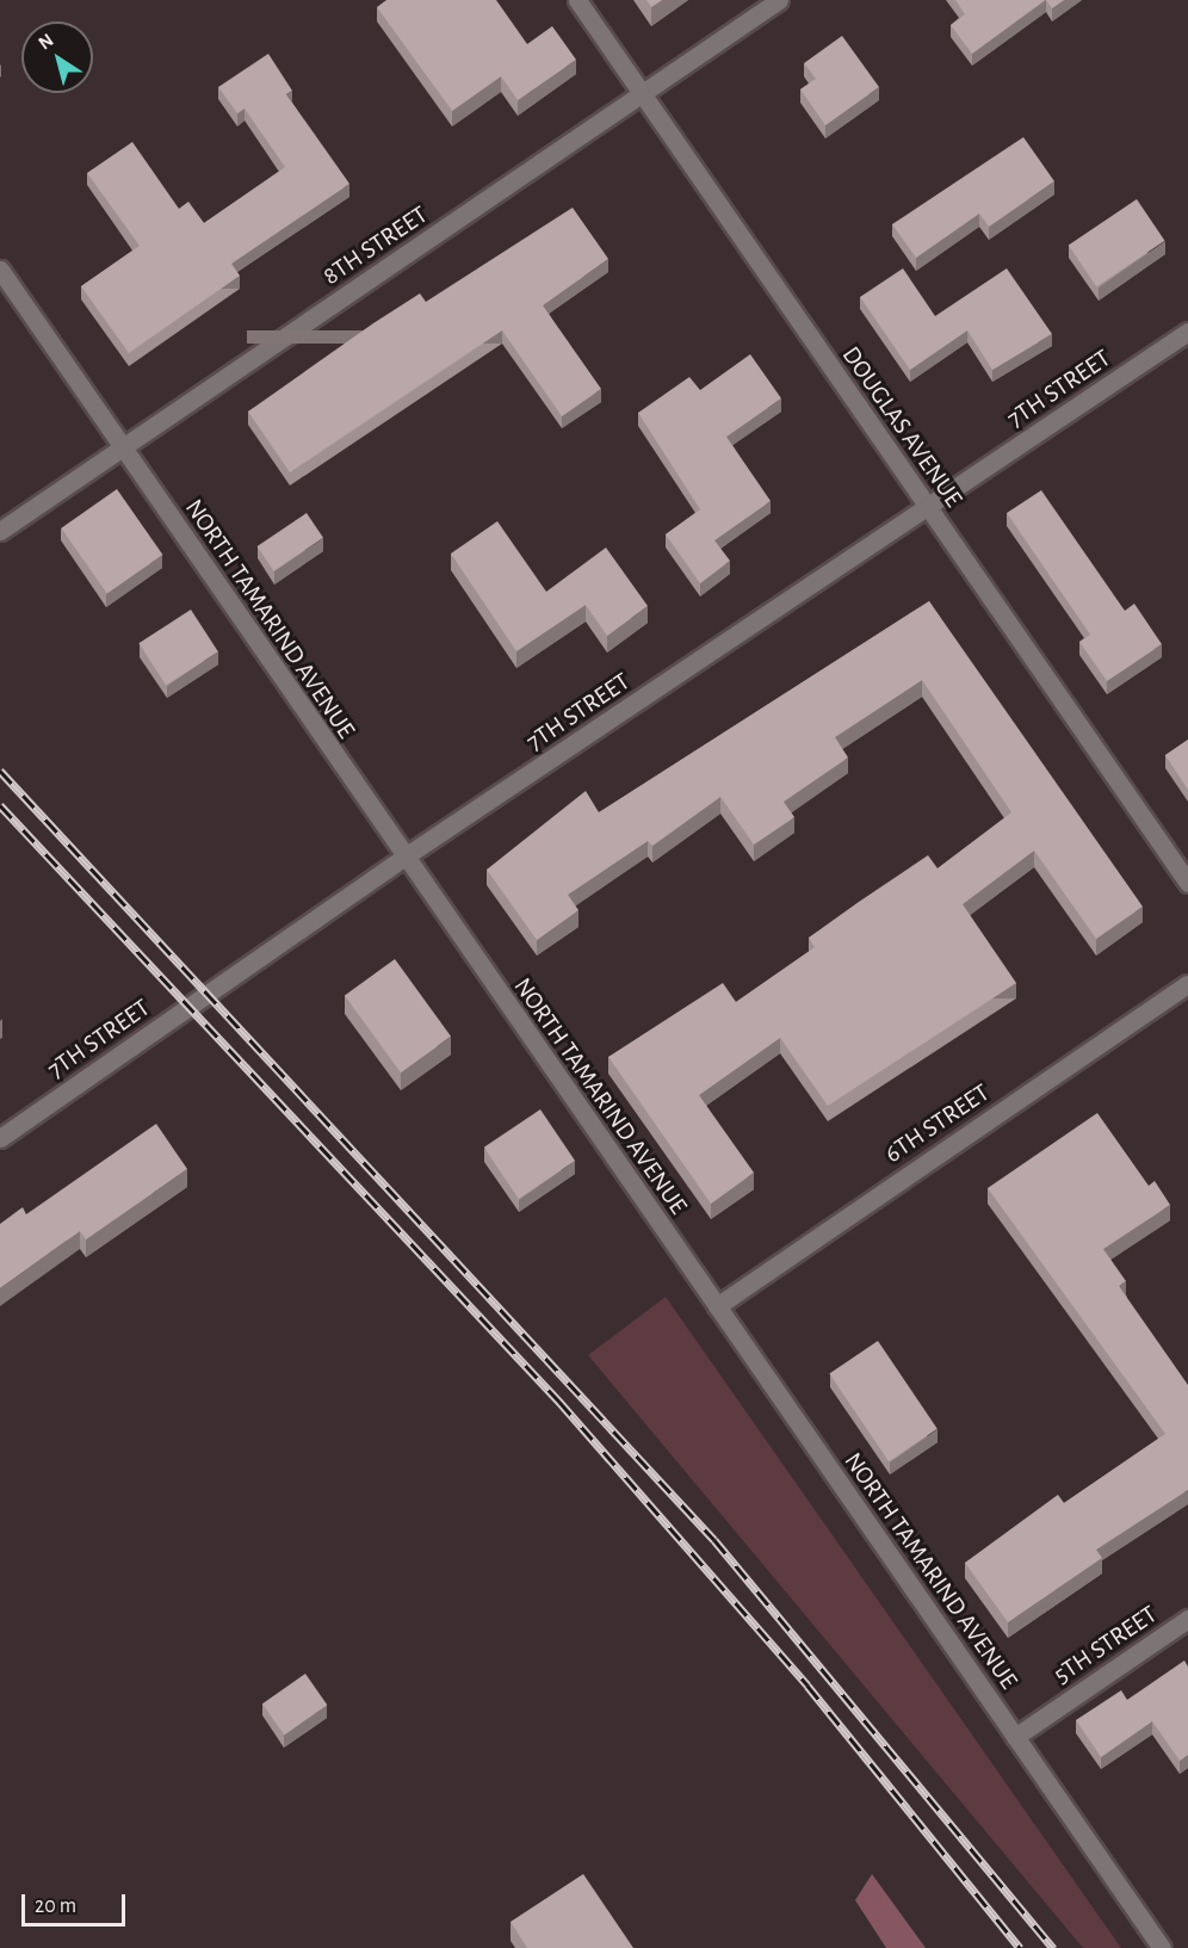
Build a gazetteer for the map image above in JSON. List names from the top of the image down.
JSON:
{
  "streets": {
    "street": [
      "8TH STREET",
      "7TH STREET",
      "DOUGLAS AVENUE",
      "NORTH TAMARIND AVENUE",
      "6TH STREET",
      "5TH STREET"
    ]
  },
  "crossings": [
    ["8TH STREET", "DOUGLAS AVENUE"],
    ["8TH STREET", "NORTH TAMARIND AVENUE"],
    ["7TH STREET", "DOUGLAS AVENUE"],
    ["7TH STREET", "NORTH TAMARIND AVENUE"],
    ["NORTH TAMARIND AVENUE", "6TH STREET"],
    ["NORTH TAMARIND AVENUE", "5TH STREET"]
  ],
  "scale_bar": "20 m",
  "north": "top left"
}
